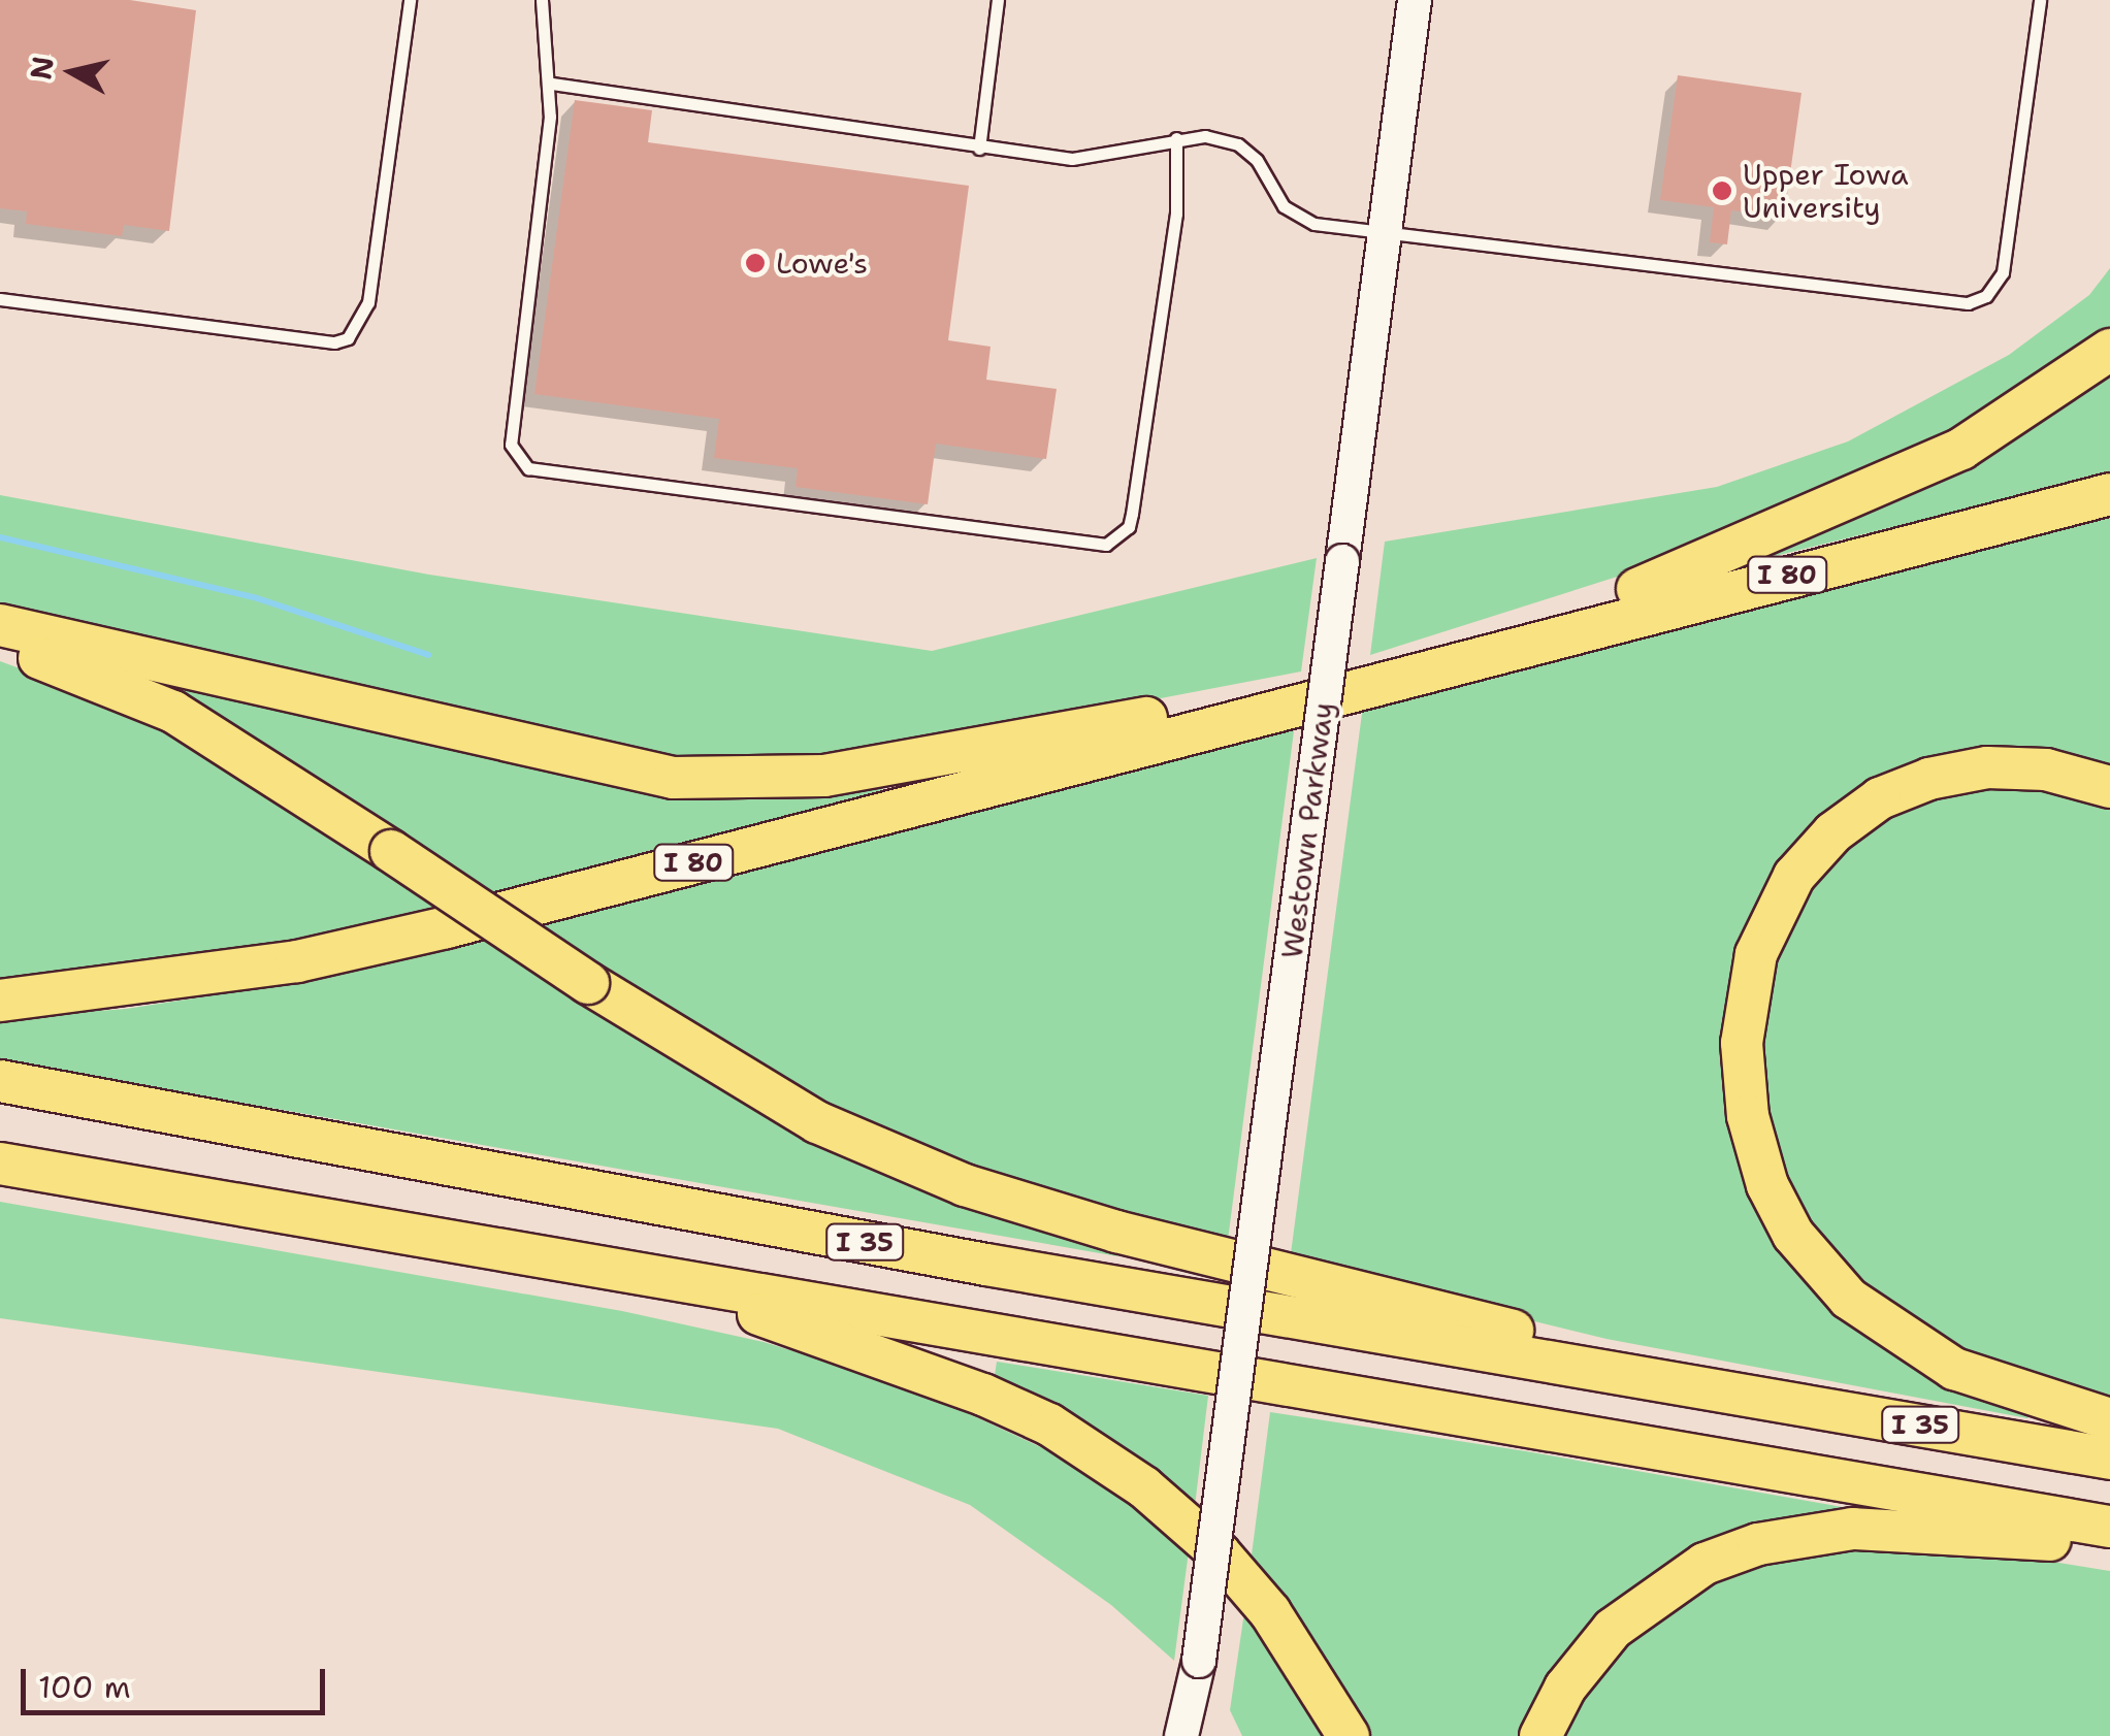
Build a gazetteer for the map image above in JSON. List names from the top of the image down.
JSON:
{
  "streets": {
    "highway": ["I 80", "I 35"],
    "street": ["Westown Parkway"]
  },
  "places": ["Upper Iowa University", "Lowe's"],
  "scale_bar": "100 m",
  "north": "left"
}
